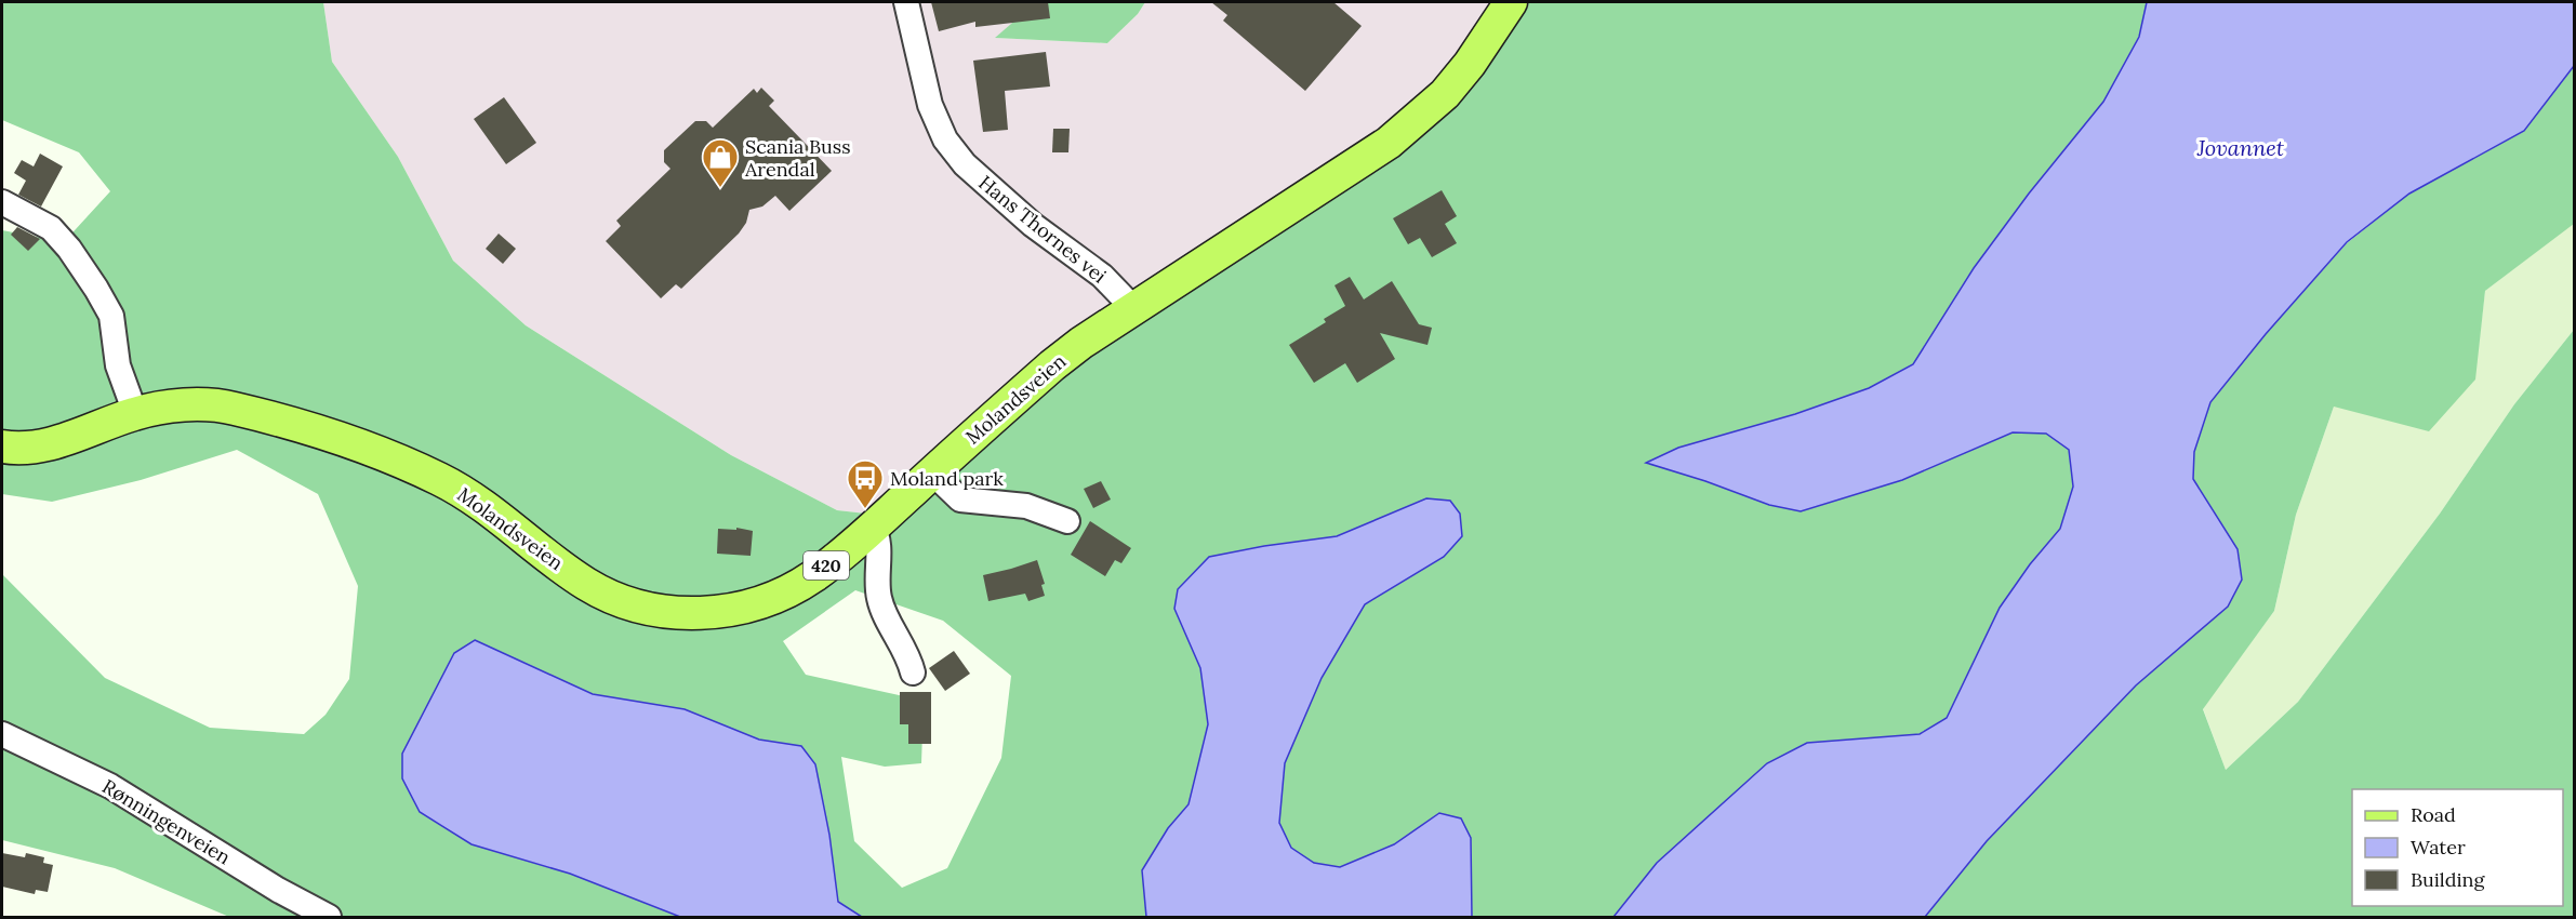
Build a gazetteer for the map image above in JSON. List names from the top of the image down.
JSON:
{
  "streets": {
    "main road": ["Molandsveien", "420"],
    "street": ["Hans Thornes vei", "Rønningenveien"]
  },
  "crossings": [
    ["Hans Thornes vei", "Molandsveien"]
  ],
  "water": ["Jovannet"],
  "places": {
    "shop": ["Scania Buss Arendal"],
    "bus stop": ["Moland park"]
  },
  "legend": ["Road", "Water", "Building"]
}
